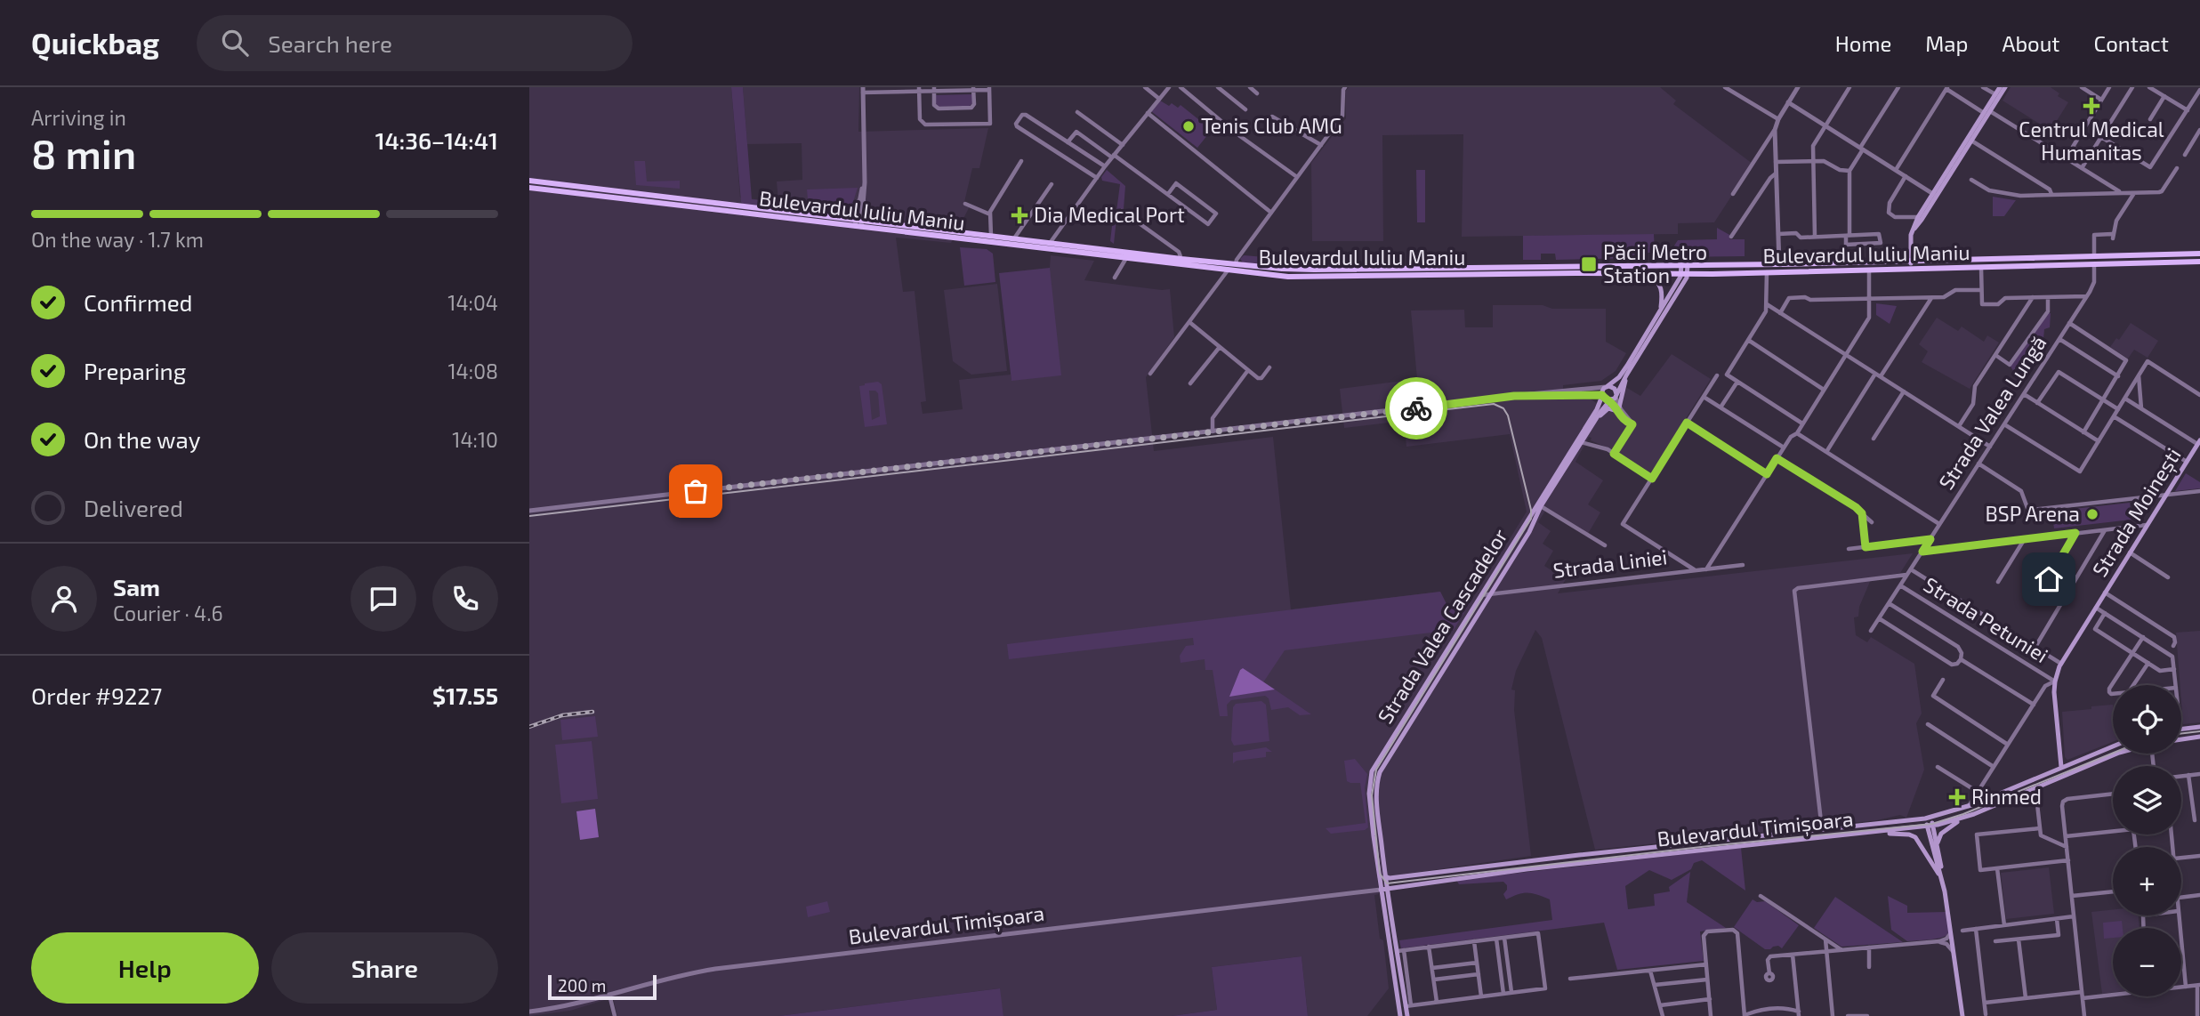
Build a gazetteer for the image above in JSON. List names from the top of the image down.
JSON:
{
  "streets": {
    "main road": [
      "Bulevardul Iuliu Maniu",
      "Strada Moinești",
      "Strada Valea Cascadelor",
      "Bulevardul Timișoara"
    ],
    "street": ["Strada Valea Lungă", "Strada Liniei", "Strada Petuniei"]
  },
  "crossings": [
    ["Bulevardul Iuliu Maniu", "Strada Valea Lungă"],
    ["Strada Valea Lungă", "Strada Petuniei"],
    ["Strada Moinești", "Strada Petuniei"],
    ["Strada Moinești", "Bulevardul Timișoara"],
    ["Strada Liniei", "Strada Valea Cascadelor"],
    ["Strada Valea Cascadelor", "Bulevardul Timișoara"]
  ],
  "places": {
    "health": ["Centrul Medical Humanitas", "Dia Medical Port", "Rinmed"],
    "other": ["Tenis Club AMG", "BSP Arena"],
    "transit": ["Păcii Metro Station"]
  },
  "scale_bar": "200 m",
  "page": {
    "header": "Quickbag",
    "search": "Search here",
    "nav": [
      "Home",
      "Map",
      "About",
      "Contact"
    ],
    "heading": ["8 min", "Arriving in", "14:36–14:41"],
    "panel": [
      "Sam",
      "Courier · 4.6",
      "Order #9227",
      "$17.55"
    ],
    "bar": "On the way · 1.7 km",
    "list": [
      ["Confirmed", "14:04"],
      ["Preparing", "14:08"],
      ["On the way", "14:10"],
      "Delivered"
    ],
    "map_buttons": ["+", "−"],
    "buttons": ["Help", "Share"],
    "scale": "200 m"
  }
}
